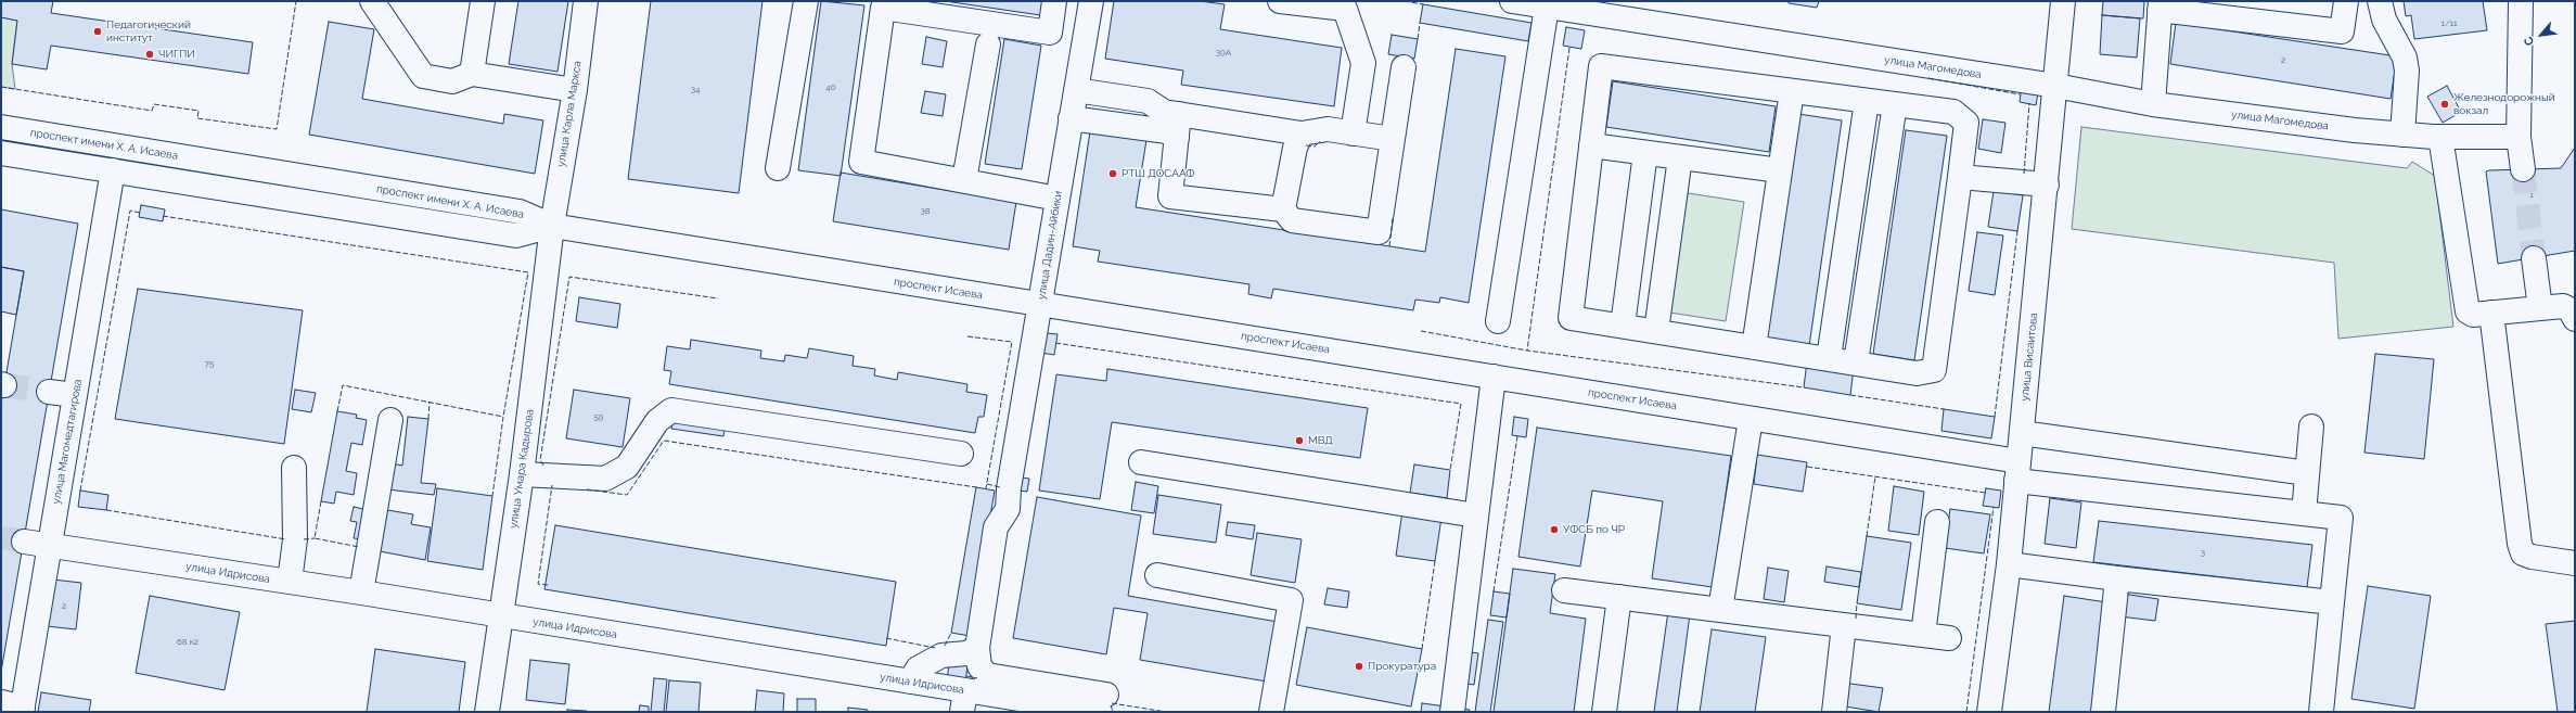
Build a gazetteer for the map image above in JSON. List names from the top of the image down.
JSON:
{
  "streets": {
    "street": [
      "улица Магомедова",
      "улица Карла Маркса",
      "проспект имени Х. А. Исаева",
      "улица Дадин-Айбики",
      "проспект Исаева",
      "улица Висаитова",
      "улица Магомедтагирова",
      "улица Умара Кадырова",
      "улица Идрисова"
    ]
  },
  "crossings": [
    ["улица Магомедова", "улица Висаитова"],
    ["улица Карла Маркса", "проспект имени Х. А. Исаева"],
    ["улица Карла Маркса", "проспект Исаева"],
    ["улица Карла Маркса", "улица Умара Кадырова"],
    ["проспект имени Х. А. Исаева", "проспект Исаева"],
    ["проспект имени Х. А. Исаева", "улица Магомедтагирова"],
    ["проспект имени Х. А. Исаева", "улица Умара Кадырова"],
    ["улица Дадин-Айбики", "проспект Исаева"],
    ["проспект Исаева", "улица Висаитова"],
    ["проспект Исаева", "улица Умара Кадырова"],
    ["улица Магомедтагирова", "улица Идрисова"],
    ["улица Умара Кадырова", "улица Идрисова"]
  ],
  "places": [
    "Педагогический институт",
    "ЧИГПИ",
    "Железнодорожный вокзал",
    "РТШ ДОСААФ",
    "МВД",
    "УФСБ по ЧР",
    "Прокуратура"
  ],
  "house_numbers": [
    "1/11",
    "39А",
    "2",
    "40",
    "34",
    "1",
    "38",
    "75",
    "59",
    "3",
    "2",
    "68 к2"
  ],
  "north": "bottom left"
}
